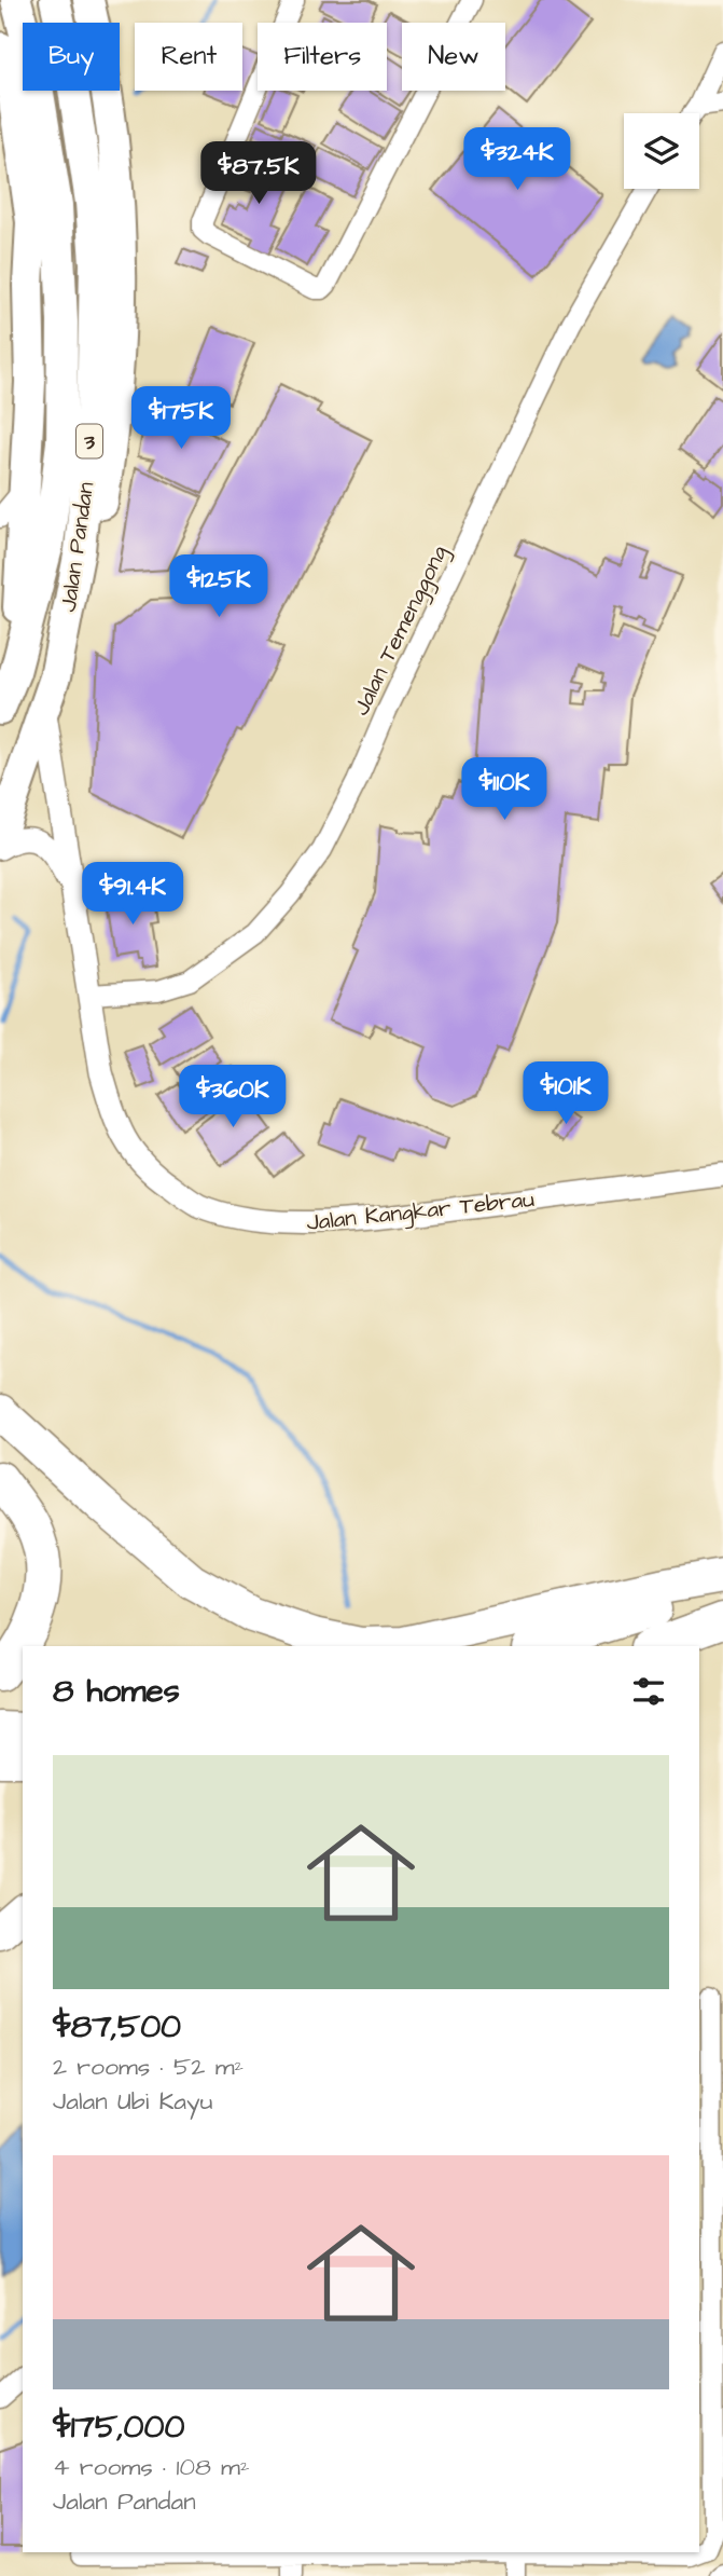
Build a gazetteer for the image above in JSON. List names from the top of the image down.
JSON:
{
  "streets": {
    "highway": ["3", "Jalan Pandan"],
    "street": ["Jalan Temenggong", "Jalan Kangkar Tebrau"]
  },
  "crossings": [
    ["Jalan Pandan", "Jalan Kangkar Tebrau"],
    ["Jalan Temenggong", "Jalan Kangkar Tebrau"]
  ],
  "page": {
    "chip": [
      "Buy",
      "Rent",
      "Filters",
      "New"
    ],
    "price": [
      "$324K",
      "$87.5K",
      "$175K",
      "$125K",
      "$110K",
      "$91.4K",
      "$101K",
      "$360K"
    ],
    "heading": "8 homes",
    "list": [
      {
        "name": "$87,500",
        "note": "2 rooms · 52 m² · Jalan Ubi Kayu"
      },
      {
        "name": "$175,000",
        "note": "4 rooms · 108 m² · Jalan Pandan"
      }
    ]
  }
}
